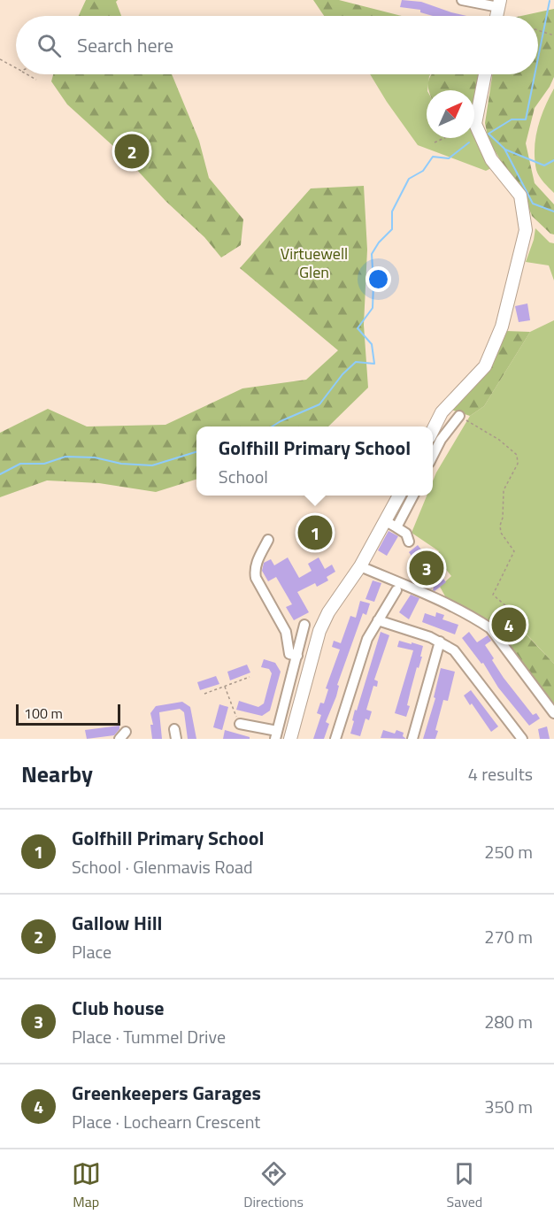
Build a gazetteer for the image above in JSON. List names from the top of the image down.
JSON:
{
  "parks": ["Virtuewell Glen"],
  "scale_bar": "100 m",
  "north": "top right",
  "page": {
    "search": "Search here",
    "pins": [
      "2",
      "1",
      "3",
      "4"
    ],
    "popup": ["Golfhill Primary School", "School"],
    "scale": "100 m",
    "heading": ["Nearby", "4 results"],
    "list": [
      {
        "mark": "1",
        "name": "Golfhill Primary School",
        "note": "School · Glenmavis Road",
        "value": "250 m"
      },
      {
        "mark": "2",
        "name": "Gallow Hill",
        "note": "Place",
        "value": "270 m"
      },
      {
        "mark": "3",
        "name": "Club house",
        "note": "Place · Tummel Drive",
        "value": "280 m"
      },
      {
        "mark": "4",
        "name": "Greenkeepers Garages",
        "note": "Place · Lochearn Crescent",
        "value": "350 m"
      }
    ],
    "nav": ["Map", "Directions", "Saved"]
  }
}
